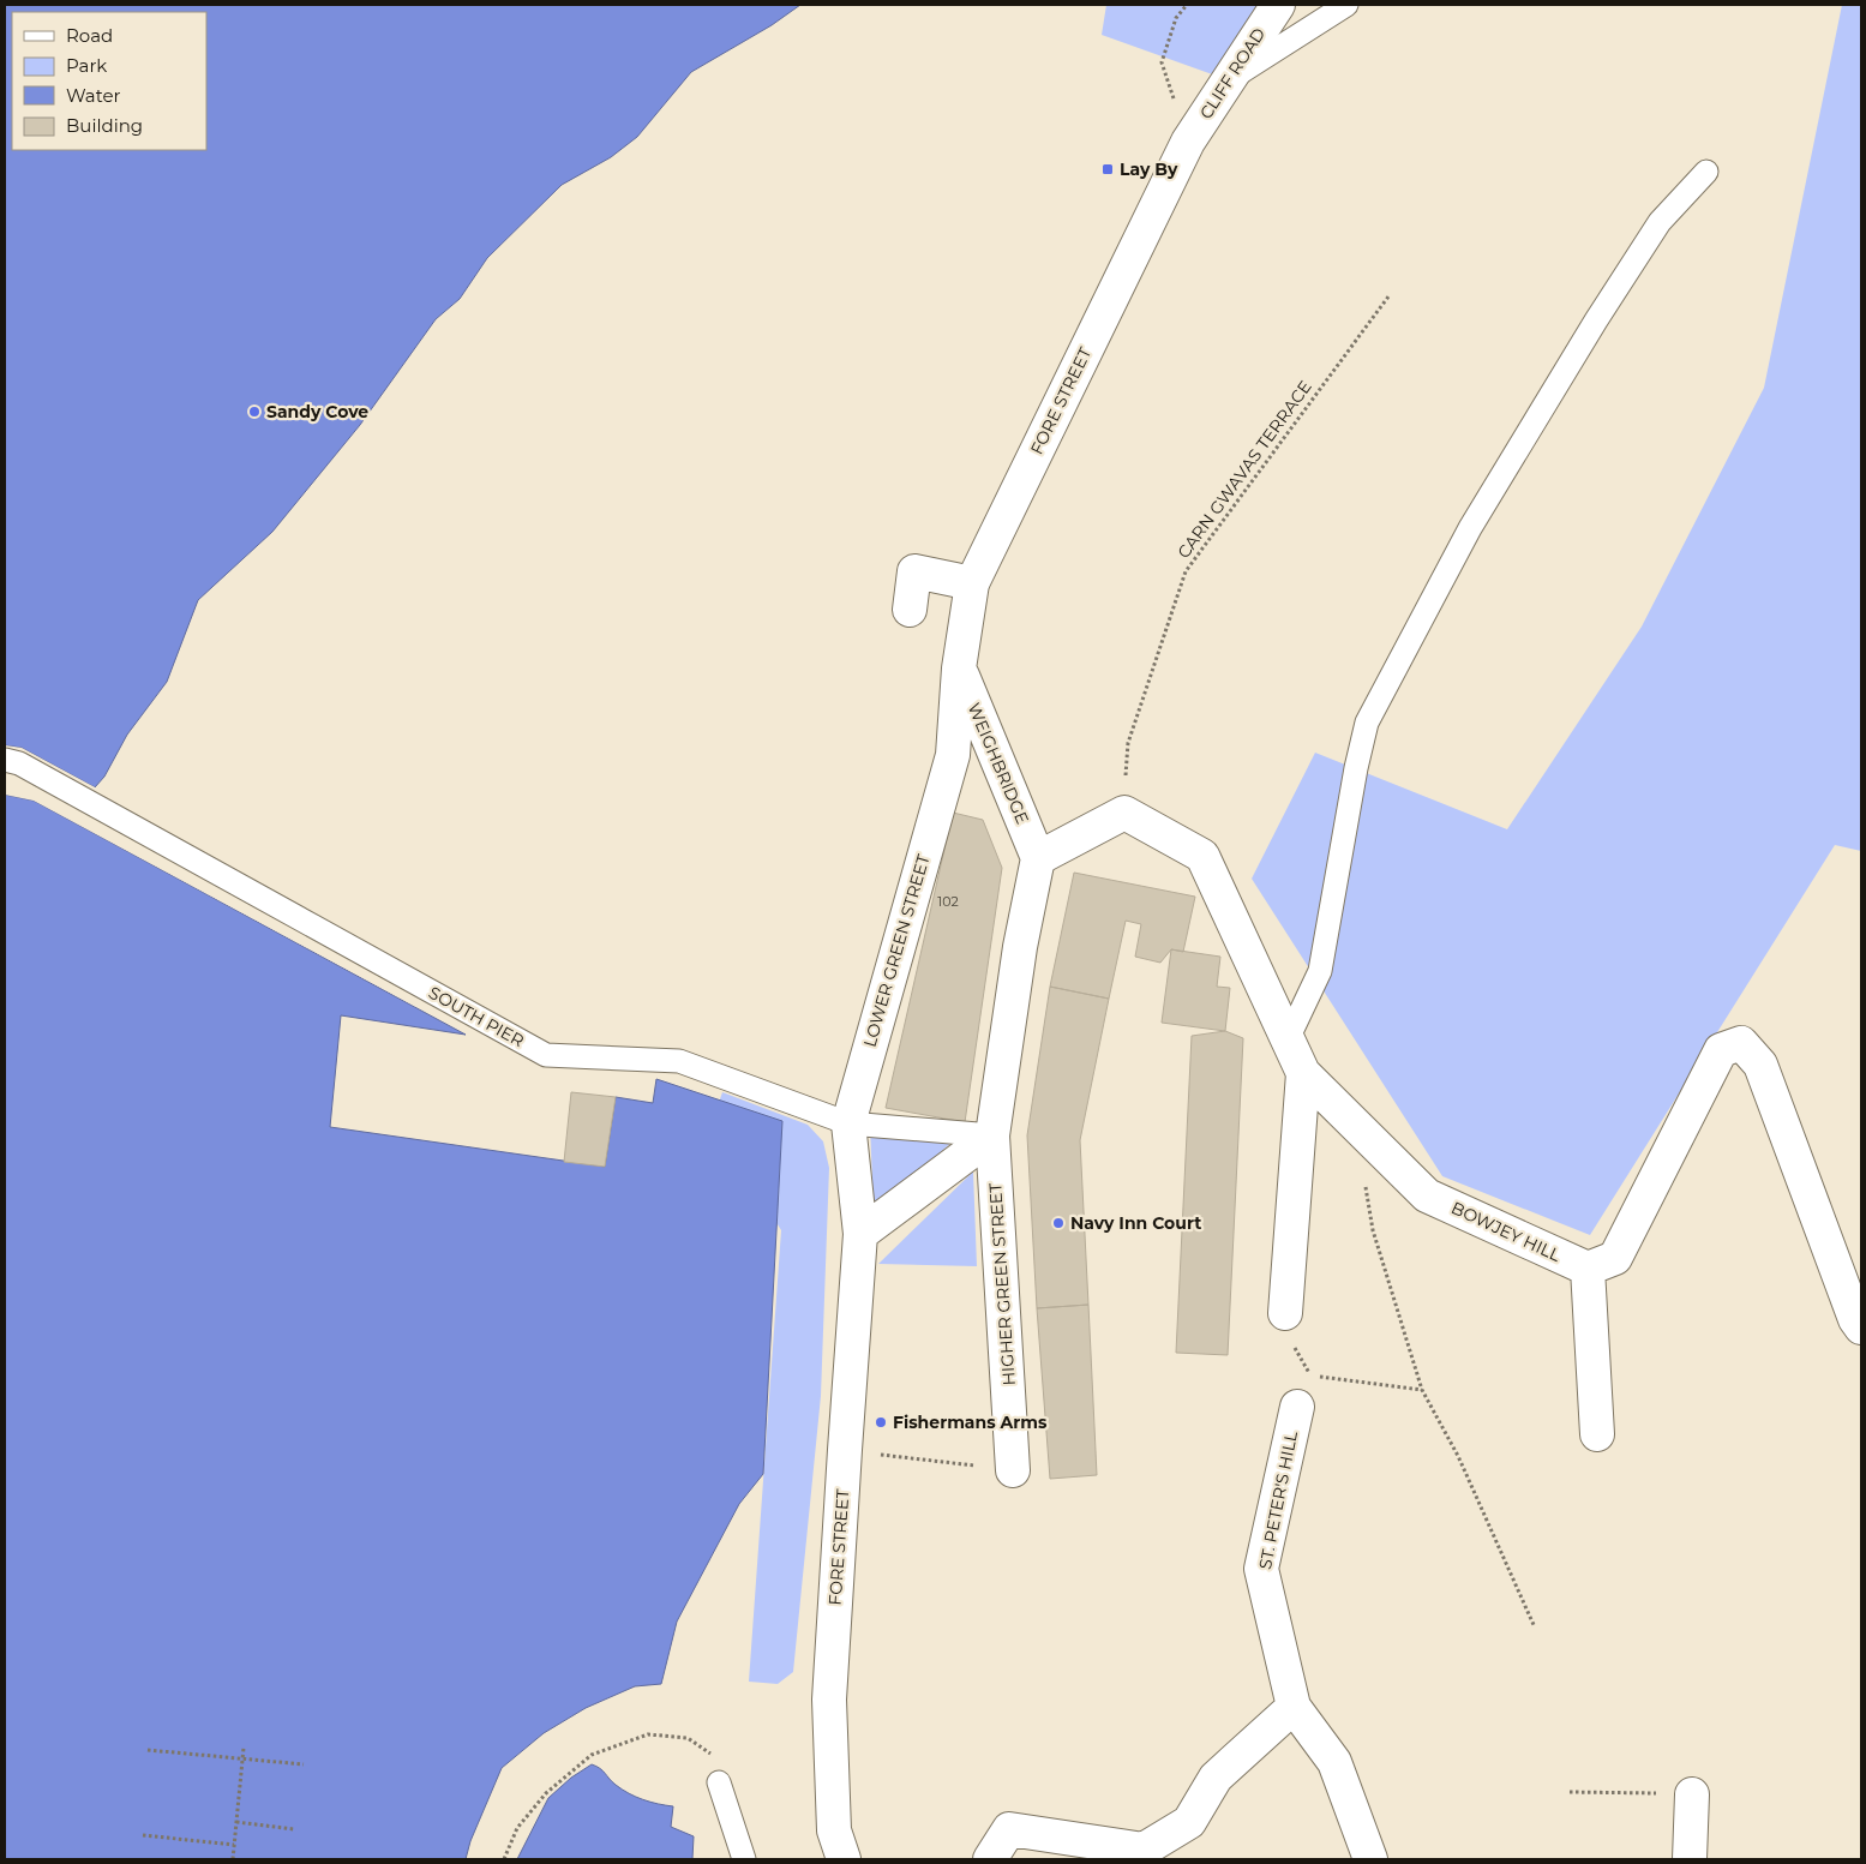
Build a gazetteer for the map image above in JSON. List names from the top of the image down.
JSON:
{
  "streets": {
    "street": [
      "CLIFF ROAD",
      "FORE STREET",
      "WEIGHBRIDGE",
      "LOWER GREEN STREET",
      "BOWJEY HILL",
      "HIGHER GREEN STREET",
      "ST. PETER'S HILL"
    ],
    "lane": ["SOUTH PIER"],
    "path": ["CARN GWAVAS TERRACE"]
  },
  "crossings": [
    ["CLIFF ROAD", "FORE STREET"],
    ["FORE STREET", "WEIGHBRIDGE"],
    ["FORE STREET", "LOWER GREEN STREET"],
    ["CARN GWAVAS TERRACE", "BOWJEY HILL"],
    ["WEIGHBRIDGE", "LOWER GREEN STREET"],
    ["WEIGHBRIDGE", "HIGHER GREEN STREET"],
    ["LOWER GREEN STREET", "SOUTH PIER"],
    ["SOUTH PIER", "HIGHER GREEN STREET"]
  ],
  "places": {
    "transit": ["Lay By"],
    "other": ["Sandy Cove", "Navy Inn Court", "Fishermans Arms"]
  },
  "house_numbers": ["102"],
  "legend": [
    "Road",
    "Park",
    "Water",
    "Building"
  ]
}
